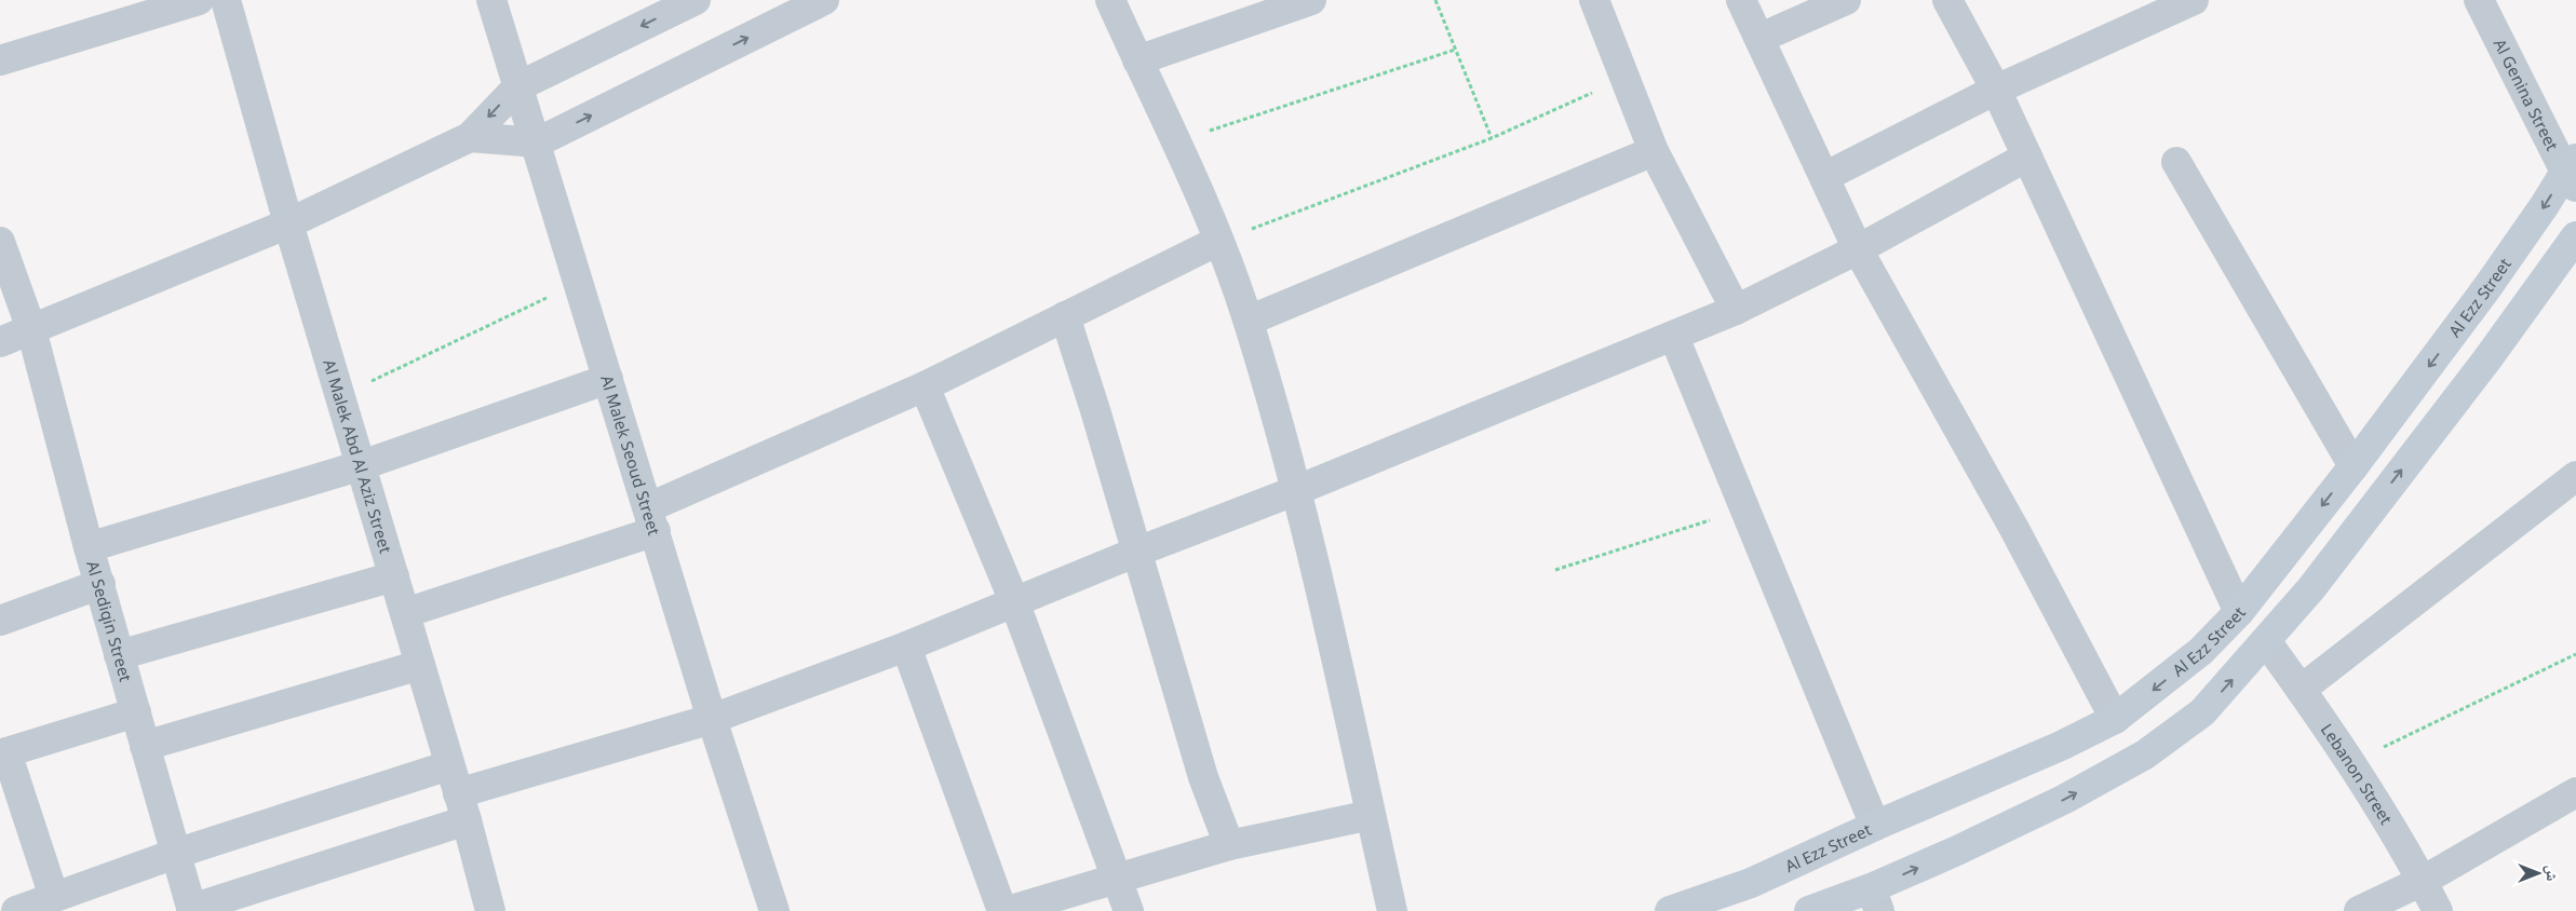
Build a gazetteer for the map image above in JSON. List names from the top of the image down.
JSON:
{
  "streets": {
    "main road": ["Al Ezz Street"],
    "street": [
      "Al Genina Street",
      "Al Malek Abd Al Aziz Street",
      "Al Malek Seoud Street",
      "Al Sediqin Street",
      "Lebanon Street"
    ]
  },
  "crossings": [
    ["Al Genina Street", "Al Ezz Street"]
  ],
  "north": "right"
}
